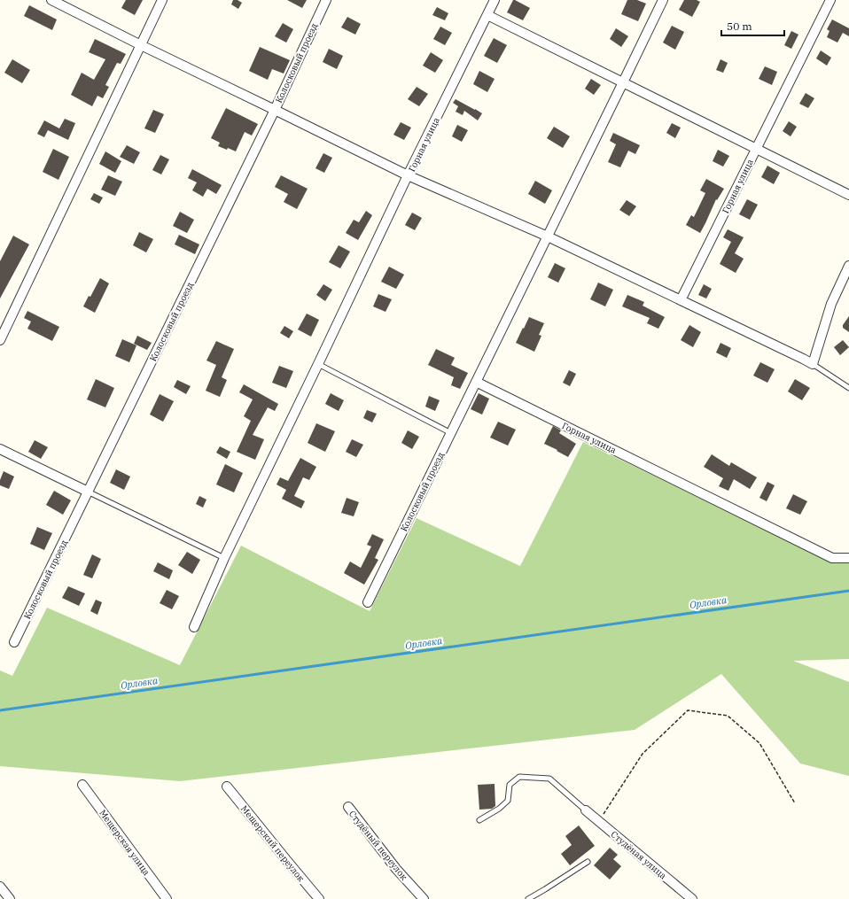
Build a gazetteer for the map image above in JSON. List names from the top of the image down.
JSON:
{
  "streets": {
    "street": [
      "Колосковый проезд",
      "Горная улица",
      "Мещерская улица",
      "Мещерский переулок",
      "Студёный переулок",
      "Студёная улица"
    ]
  },
  "crossings": [
    ["Колосковый проезд", "Горная улица"]
  ],
  "water": ["Орловка"],
  "scale_bar": "50 m"
}
